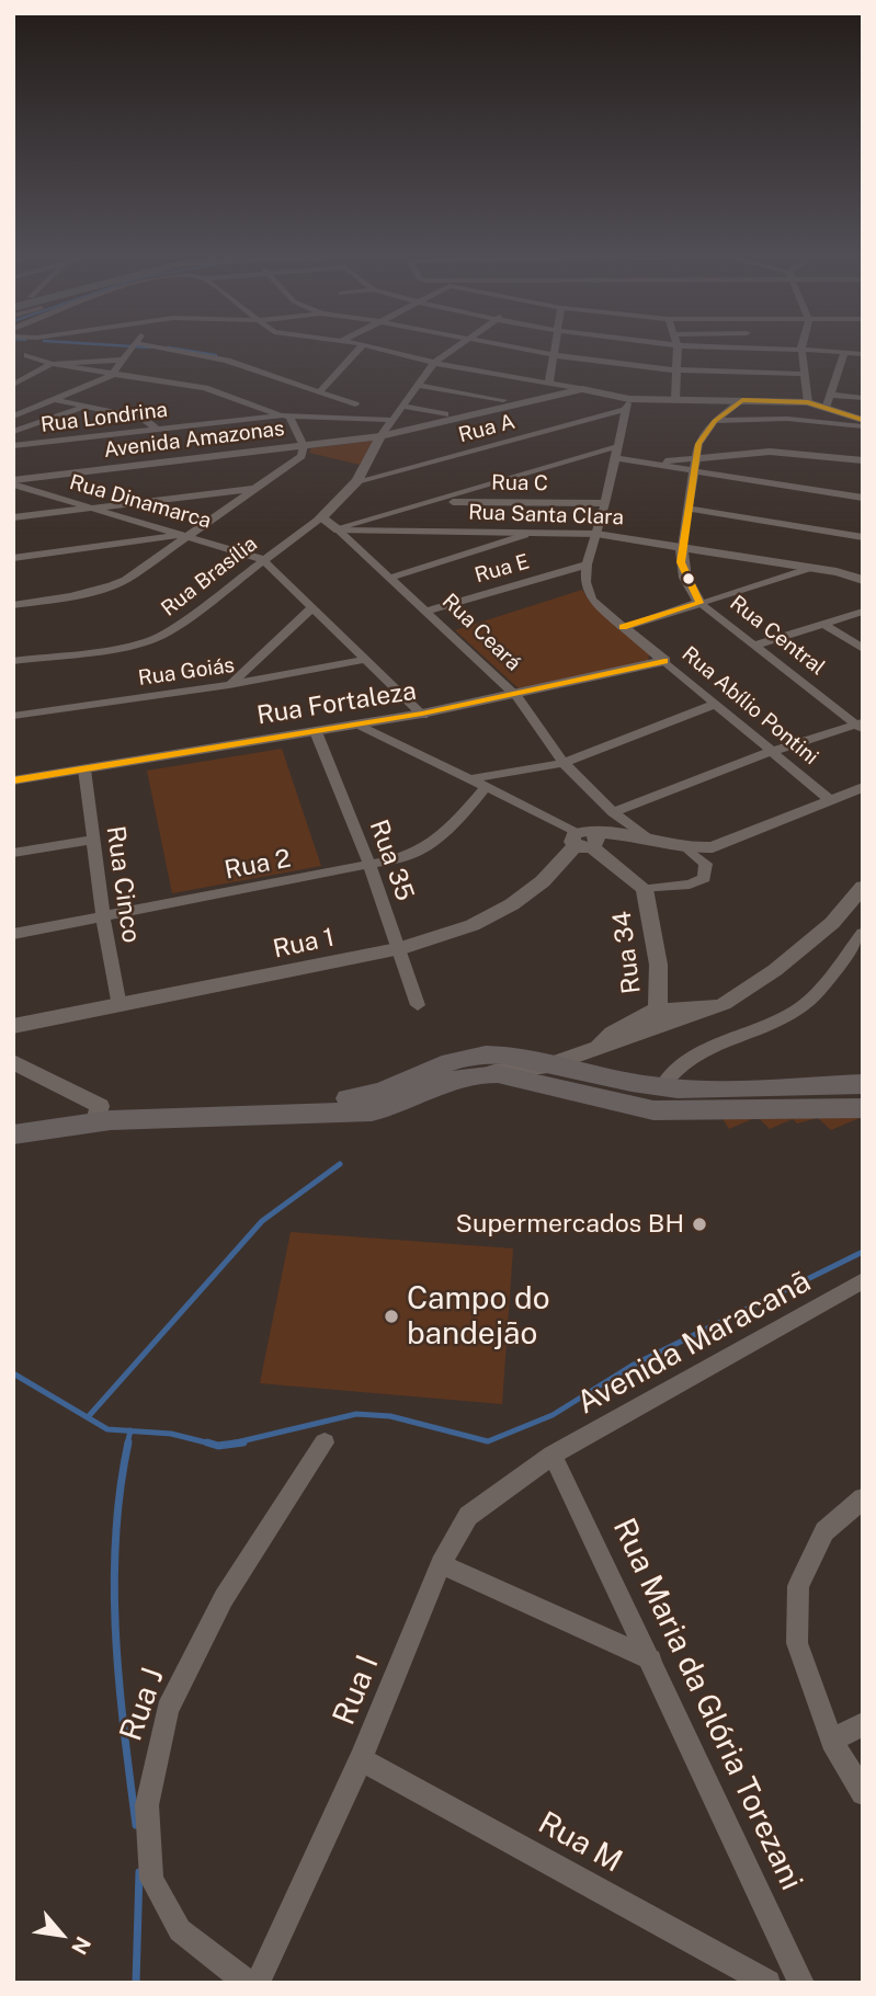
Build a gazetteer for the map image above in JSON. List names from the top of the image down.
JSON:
{
  "streets": {
    "street": [
      "Rua Londrina",
      "Rua A",
      "Avenida Amazonas",
      "Rua C",
      "Rua Dinamarca",
      "Rua Santa Clara",
      "Rua E",
      "Rua Brasília",
      "Rua Ceará",
      "Rua Central",
      "Rua Goiás",
      "Rua Fortaleza",
      "Rua Abílio Pontini",
      "Rua 35",
      "Rua 2",
      "Rua Cinco",
      "Rua 1",
      "Rua 34",
      "Avenida Maracanã",
      "Rua I",
      "Rua J",
      "Rua Maria da Glória Torezani",
      "Rua M"
    ]
  },
  "crossings": [
    ["Rua A", "Rua Brasília"],
    ["Rua A", "Rua Abílio Pontini"],
    ["Avenida Amazonas", "Rua Dinamarca"],
    ["Avenida Amazonas", "Rua Brasília"],
    ["Rua C", "Rua Abílio Pontini"],
    ["Rua Dinamarca", "Rua Brasília"],
    ["Rua Dinamarca", "Rua Goiás"],
    ["Rua Dinamarca", "Rua Fortaleza"],
    ["Rua Santa Clara", "Rua Ceará"],
    ["Rua Santa Clara", "Rua Central"],
    ["Rua Santa Clara", "Rua Abílio Pontini"],
    ["Rua E", "Rua Ceará"],
    ["Rua E", "Rua Abílio Pontini"],
    ["Rua Ceará", "Rua Fortaleza"],
    ["Rua Fortaleza", "Rua Abílio Pontini"],
    ["Rua Fortaleza", "Rua 35"],
    ["Rua Fortaleza", "Rua Cinco"],
    ["Rua 35", "Rua 2"],
    ["Rua 35", "Rua 1"],
    ["Rua 2", "Rua Cinco"],
    ["Rua Cinco", "Rua 1"],
    ["Avenida Maracanã", "Rua I"],
    ["Avenida Maracanã", "Rua Maria da Glória Torezani"],
    ["Rua I", "Rua Maria da Glória Torezani"],
    ["Rua I", "Rua M"]
  ],
  "places": ["Supermercados BH", "Campo do bandejão"],
  "north": "bottom right"
}
